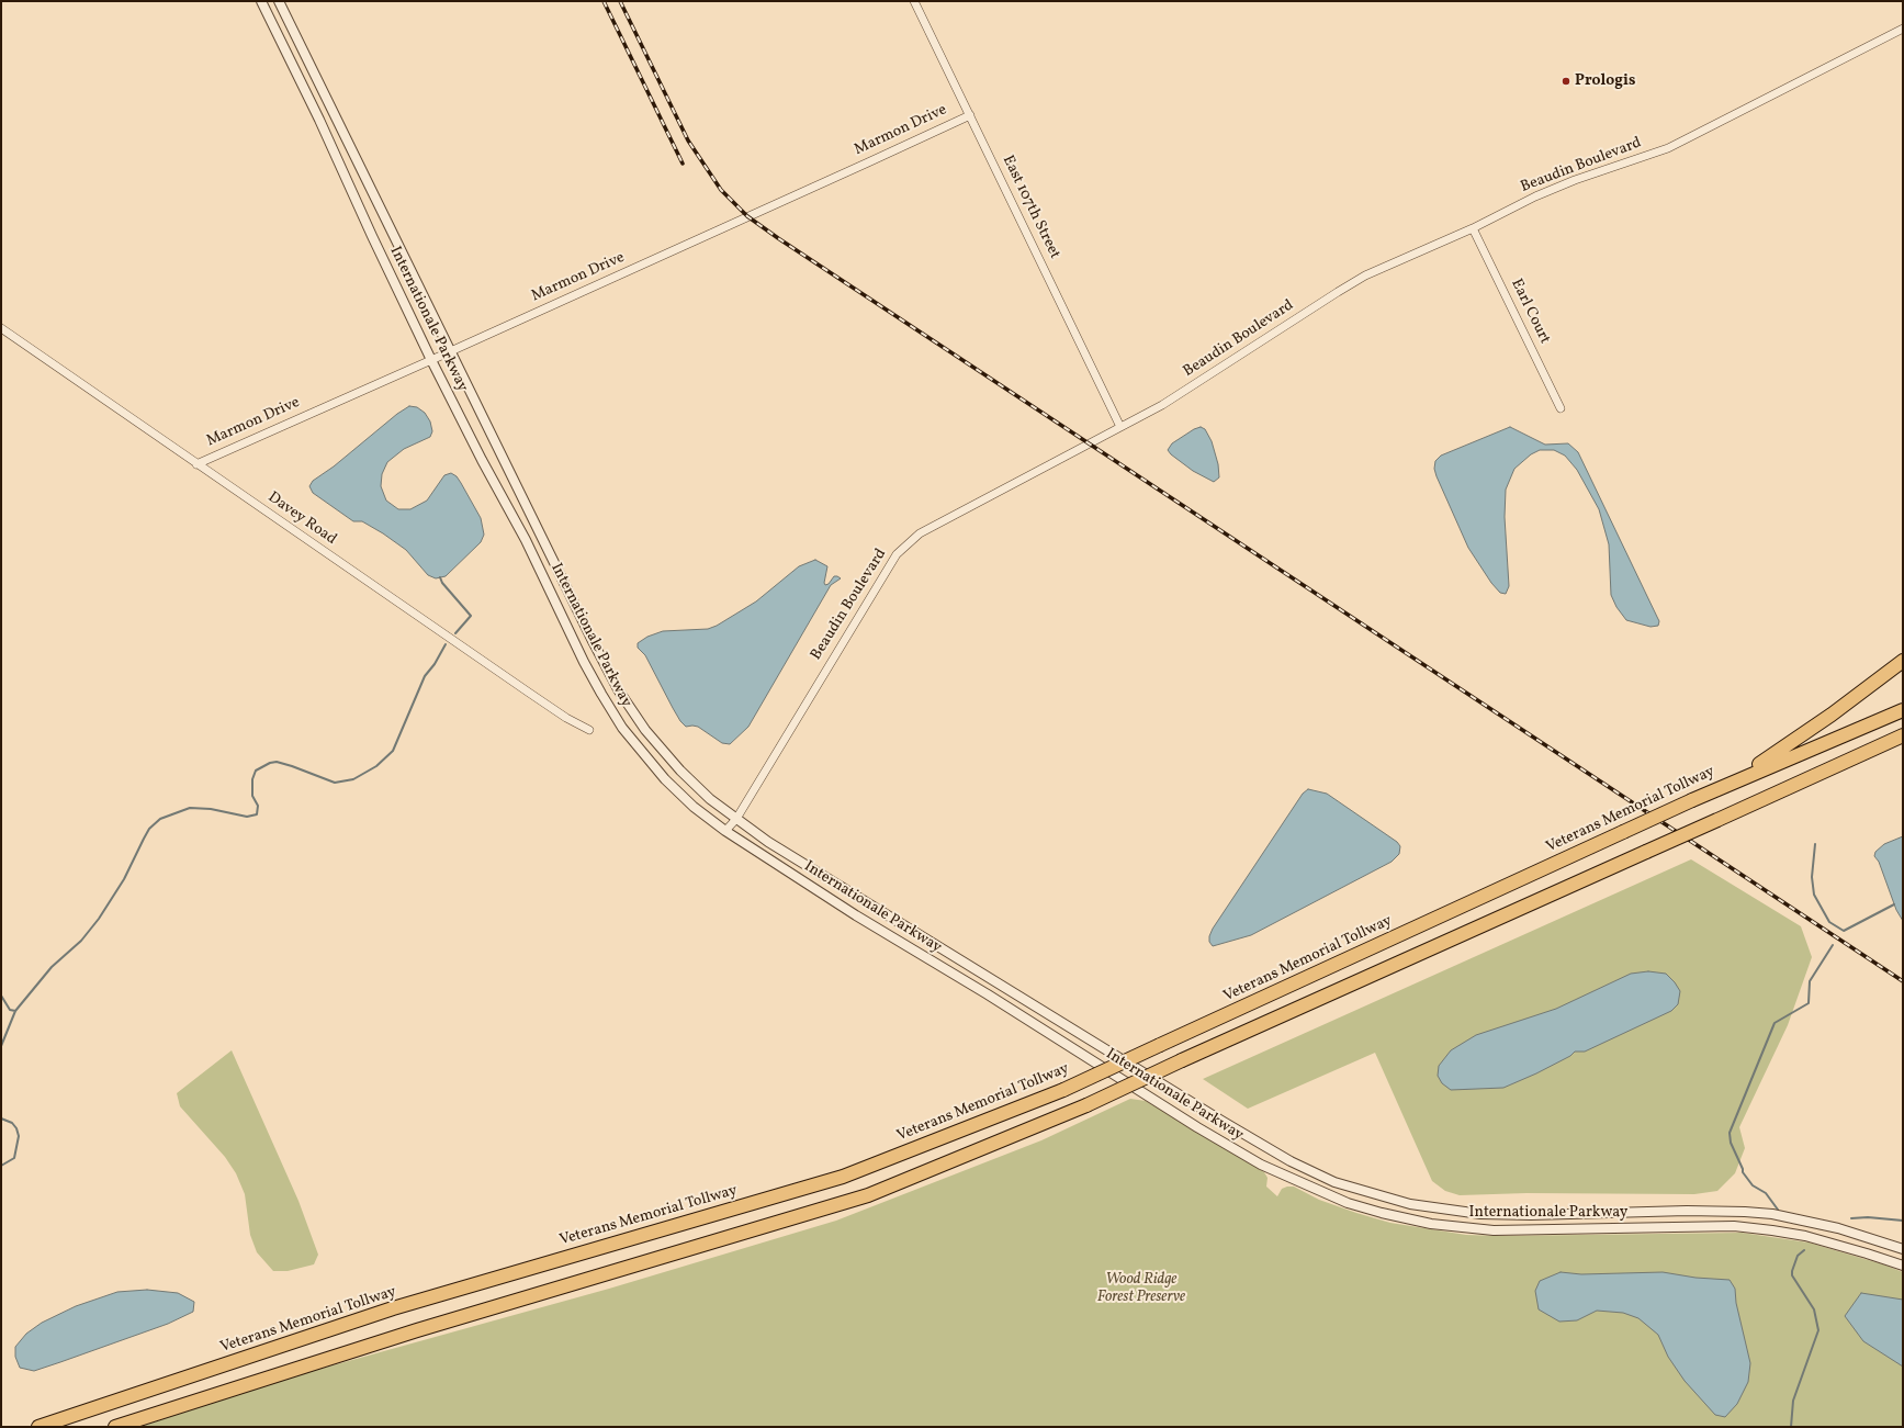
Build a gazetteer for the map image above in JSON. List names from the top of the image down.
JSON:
{
  "streets": {
    "highway": ["Veterans Memorial Tollway"],
    "street": [
      "Marmon Drive",
      "Beaudin Boulevard",
      "East 107th Street",
      "Earl Court",
      "Internationale Parkway",
      "Davey Road"
    ]
  },
  "crossings": [
    ["Marmon Drive", "East 107th Street"],
    ["Marmon Drive", "Internationale Parkway"],
    ["Marmon Drive", "Davey Road"],
    ["Beaudin Boulevard", "East 107th Street"],
    ["Beaudin Boulevard", "Earl Court"],
    ["Beaudin Boulevard", "Internationale Parkway"]
  ],
  "parks": ["Wood Ridge Forest Preserve"],
  "places": ["Prologis"]
}
